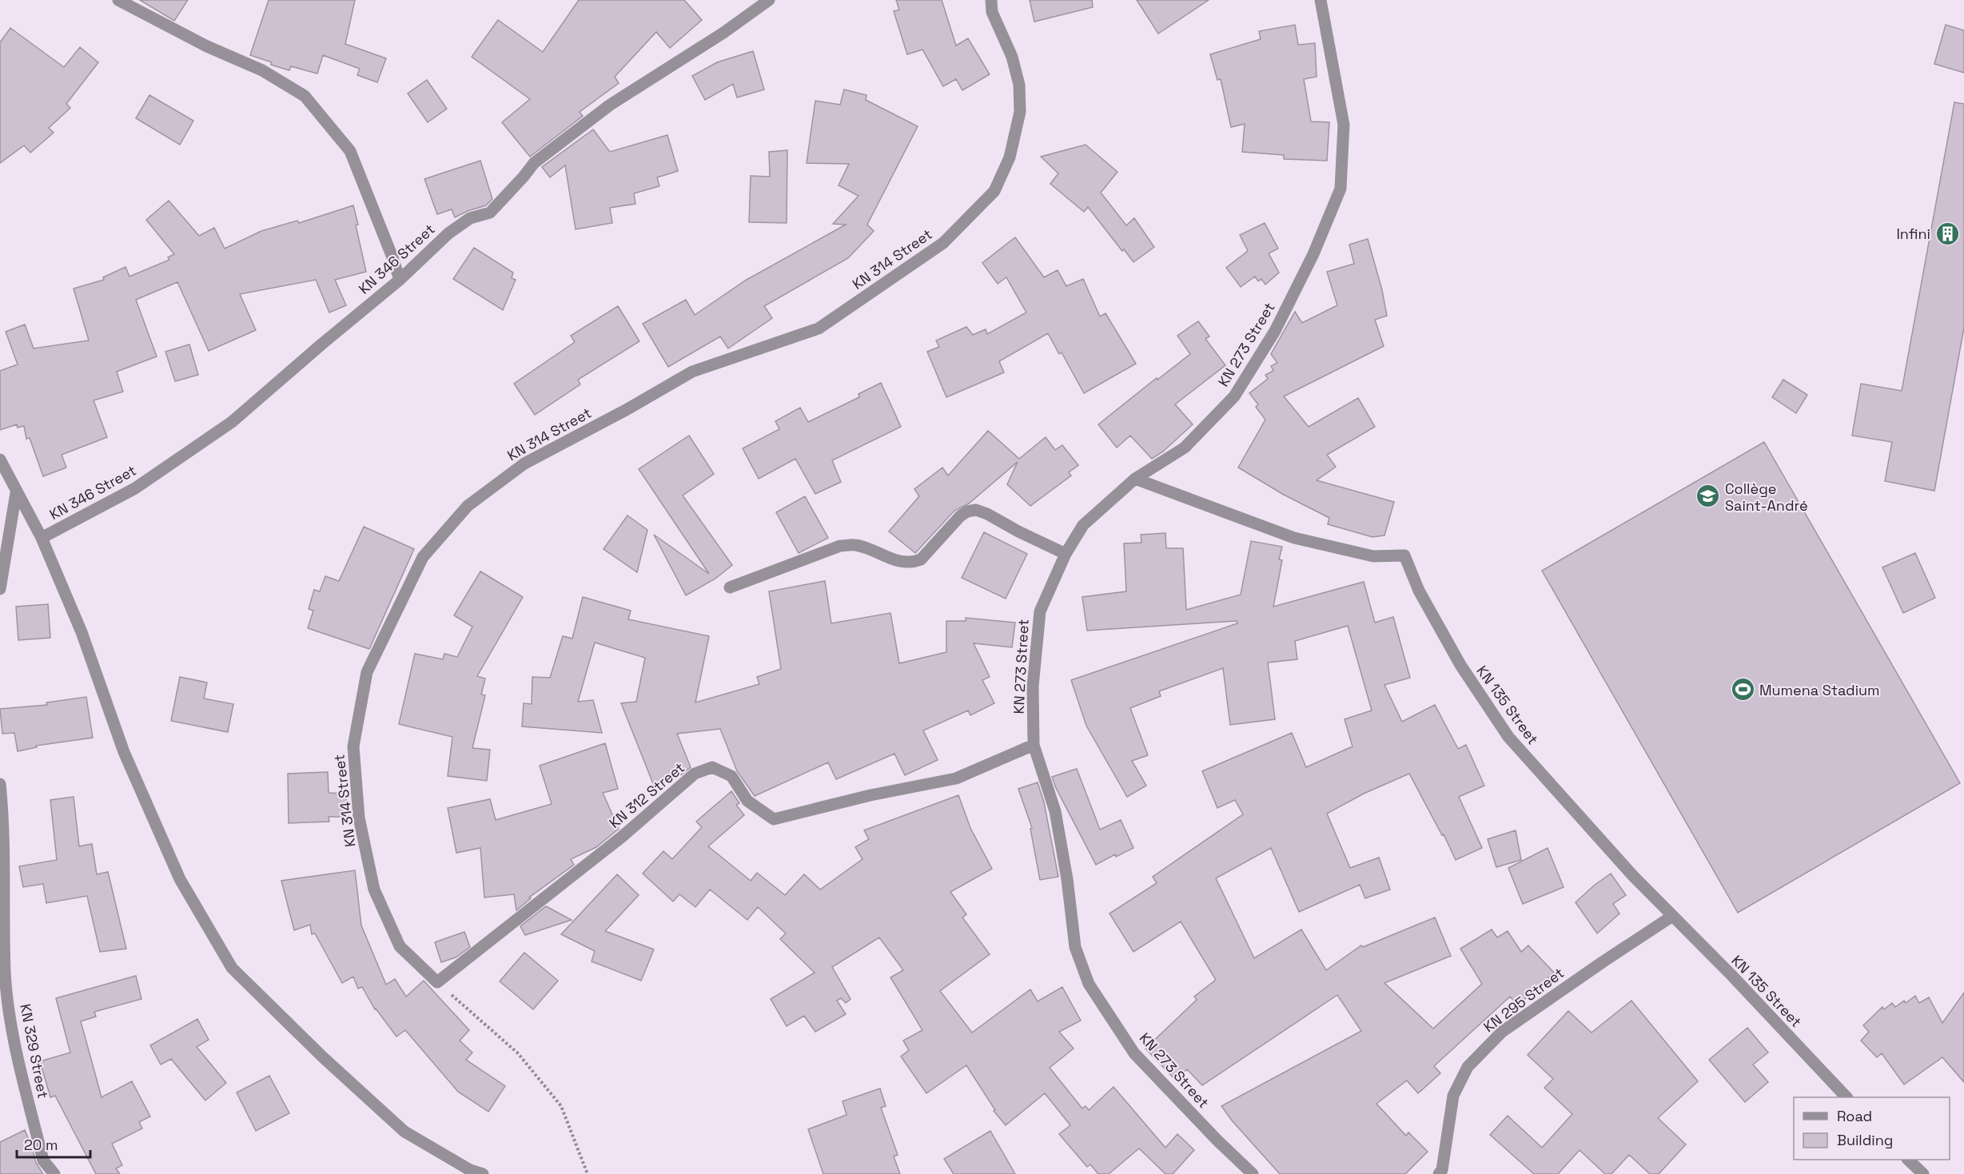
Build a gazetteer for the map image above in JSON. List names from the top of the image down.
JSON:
{
  "streets": {
    "street": [
      "KN 346 Street",
      "KN 314 Street",
      "KN 273 Street",
      "KN 135 Street",
      "KN 312 Street",
      "KN 295 Street",
      "KN 329 Street"
    ]
  },
  "crossings": [
    ["KN 314 Street", "KN 312 Street"],
    ["KN 273 Street", "KN 135 Street"],
    ["KN 273 Street", "KN 312 Street"],
    ["KN 135 Street", "KN 295 Street"]
  ],
  "places": {
    "building": ["Infini"],
    "school or university": ["Collège Saint-André"],
    "sports": ["Mumena Stadium"]
  },
  "legend": ["Road", "Building"],
  "scale_bar": "20 m"
}
